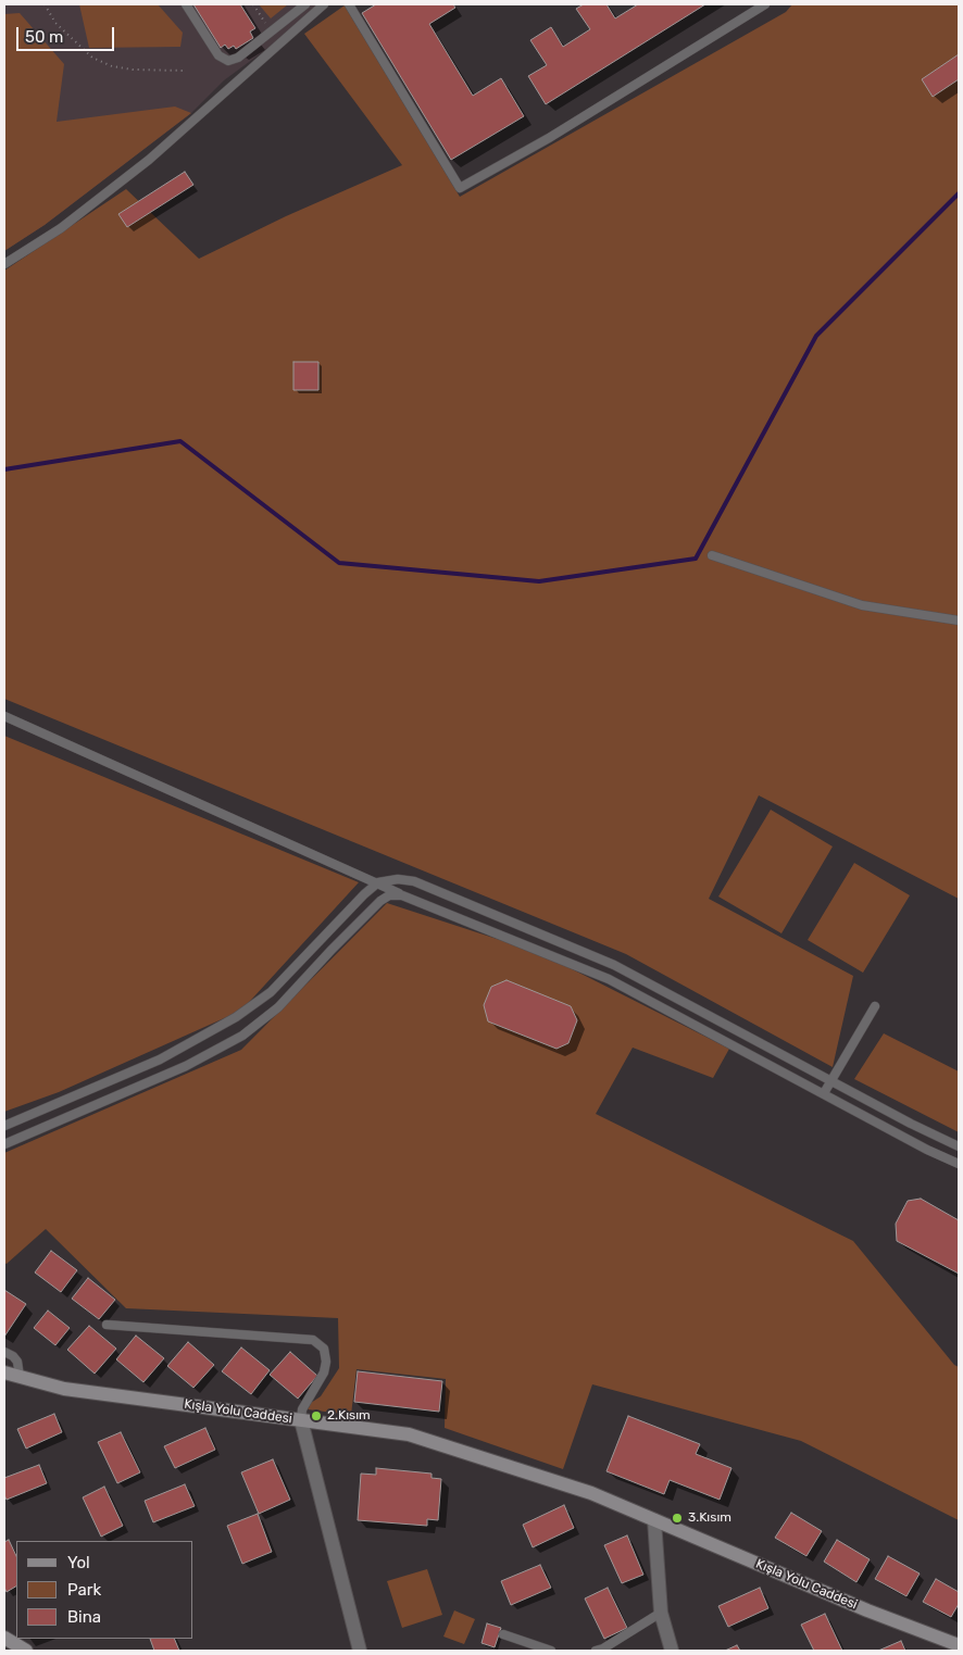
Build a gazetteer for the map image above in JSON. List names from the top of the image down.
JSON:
{
  "streets": {
    "street": ["Kışla Yolu Caddesi"]
  },
  "places": ["2.Kısım", "3.Kısım"],
  "legend": ["Yol", "Park", "Bina"],
  "scale_bar": "50 m"
}
